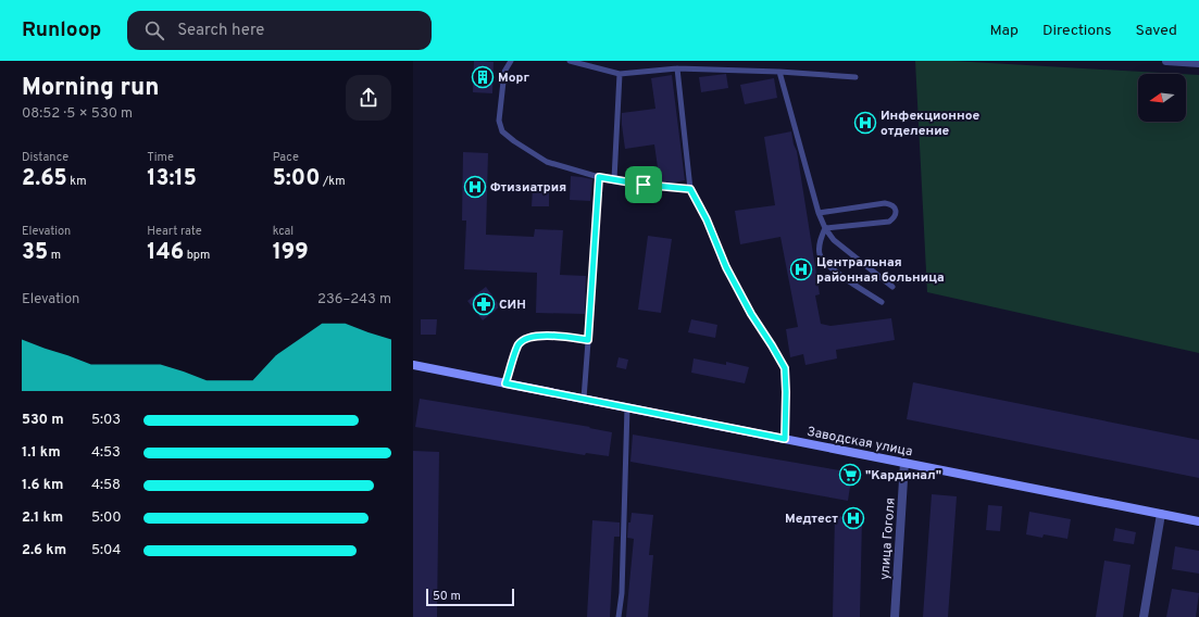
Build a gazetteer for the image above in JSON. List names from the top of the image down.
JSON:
{
  "streets": {
    "street": ["Заводская улица", "улица Гоголя"]
  },
  "crossings": [
    ["Заводская улица", "улица Гоголя"]
  ],
  "places": {
    "building": ["Морг"],
    "hospital": [
      "Инфекционное отделение",
      "Фтизиатрия",
      "Центральная районная больница",
      "Медтест"
    ],
    "pharmacy": ["СИН"],
    "supermarket": ["\"Кардинал\""]
  },
  "scale_bar": "50 m",
  "north": "left",
  "page": {
    "header": "Runloop",
    "search": "Search here",
    "nav": ["Map", "Directions", "Saved"],
    "heading": ["Morning run", "08:52 · 5 × 530 m"],
    "stats": [
      ["Distance", "2.65 km"],
      ["Time", "13:15"],
      ["Pace", "5:00 /km"],
      ["Elevation", "35 m"],
      ["Heart rate", "146 bpm"],
      ["kcal", "199"]
    ],
    "chart": ["Elevation", "236–243 m"],
    "list": [
      {
        "name": "530 m",
        "note": "5:03"
      },
      {
        "name": "1.1 km",
        "note": "4:53"
      },
      {
        "name": "1.6 km",
        "note": "4:58"
      },
      {
        "name": "2.1 km",
        "note": "5:00"
      },
      {
        "name": "2.6 km",
        "note": "5:04"
      }
    ],
    "scale": "50 m"
  }
}
